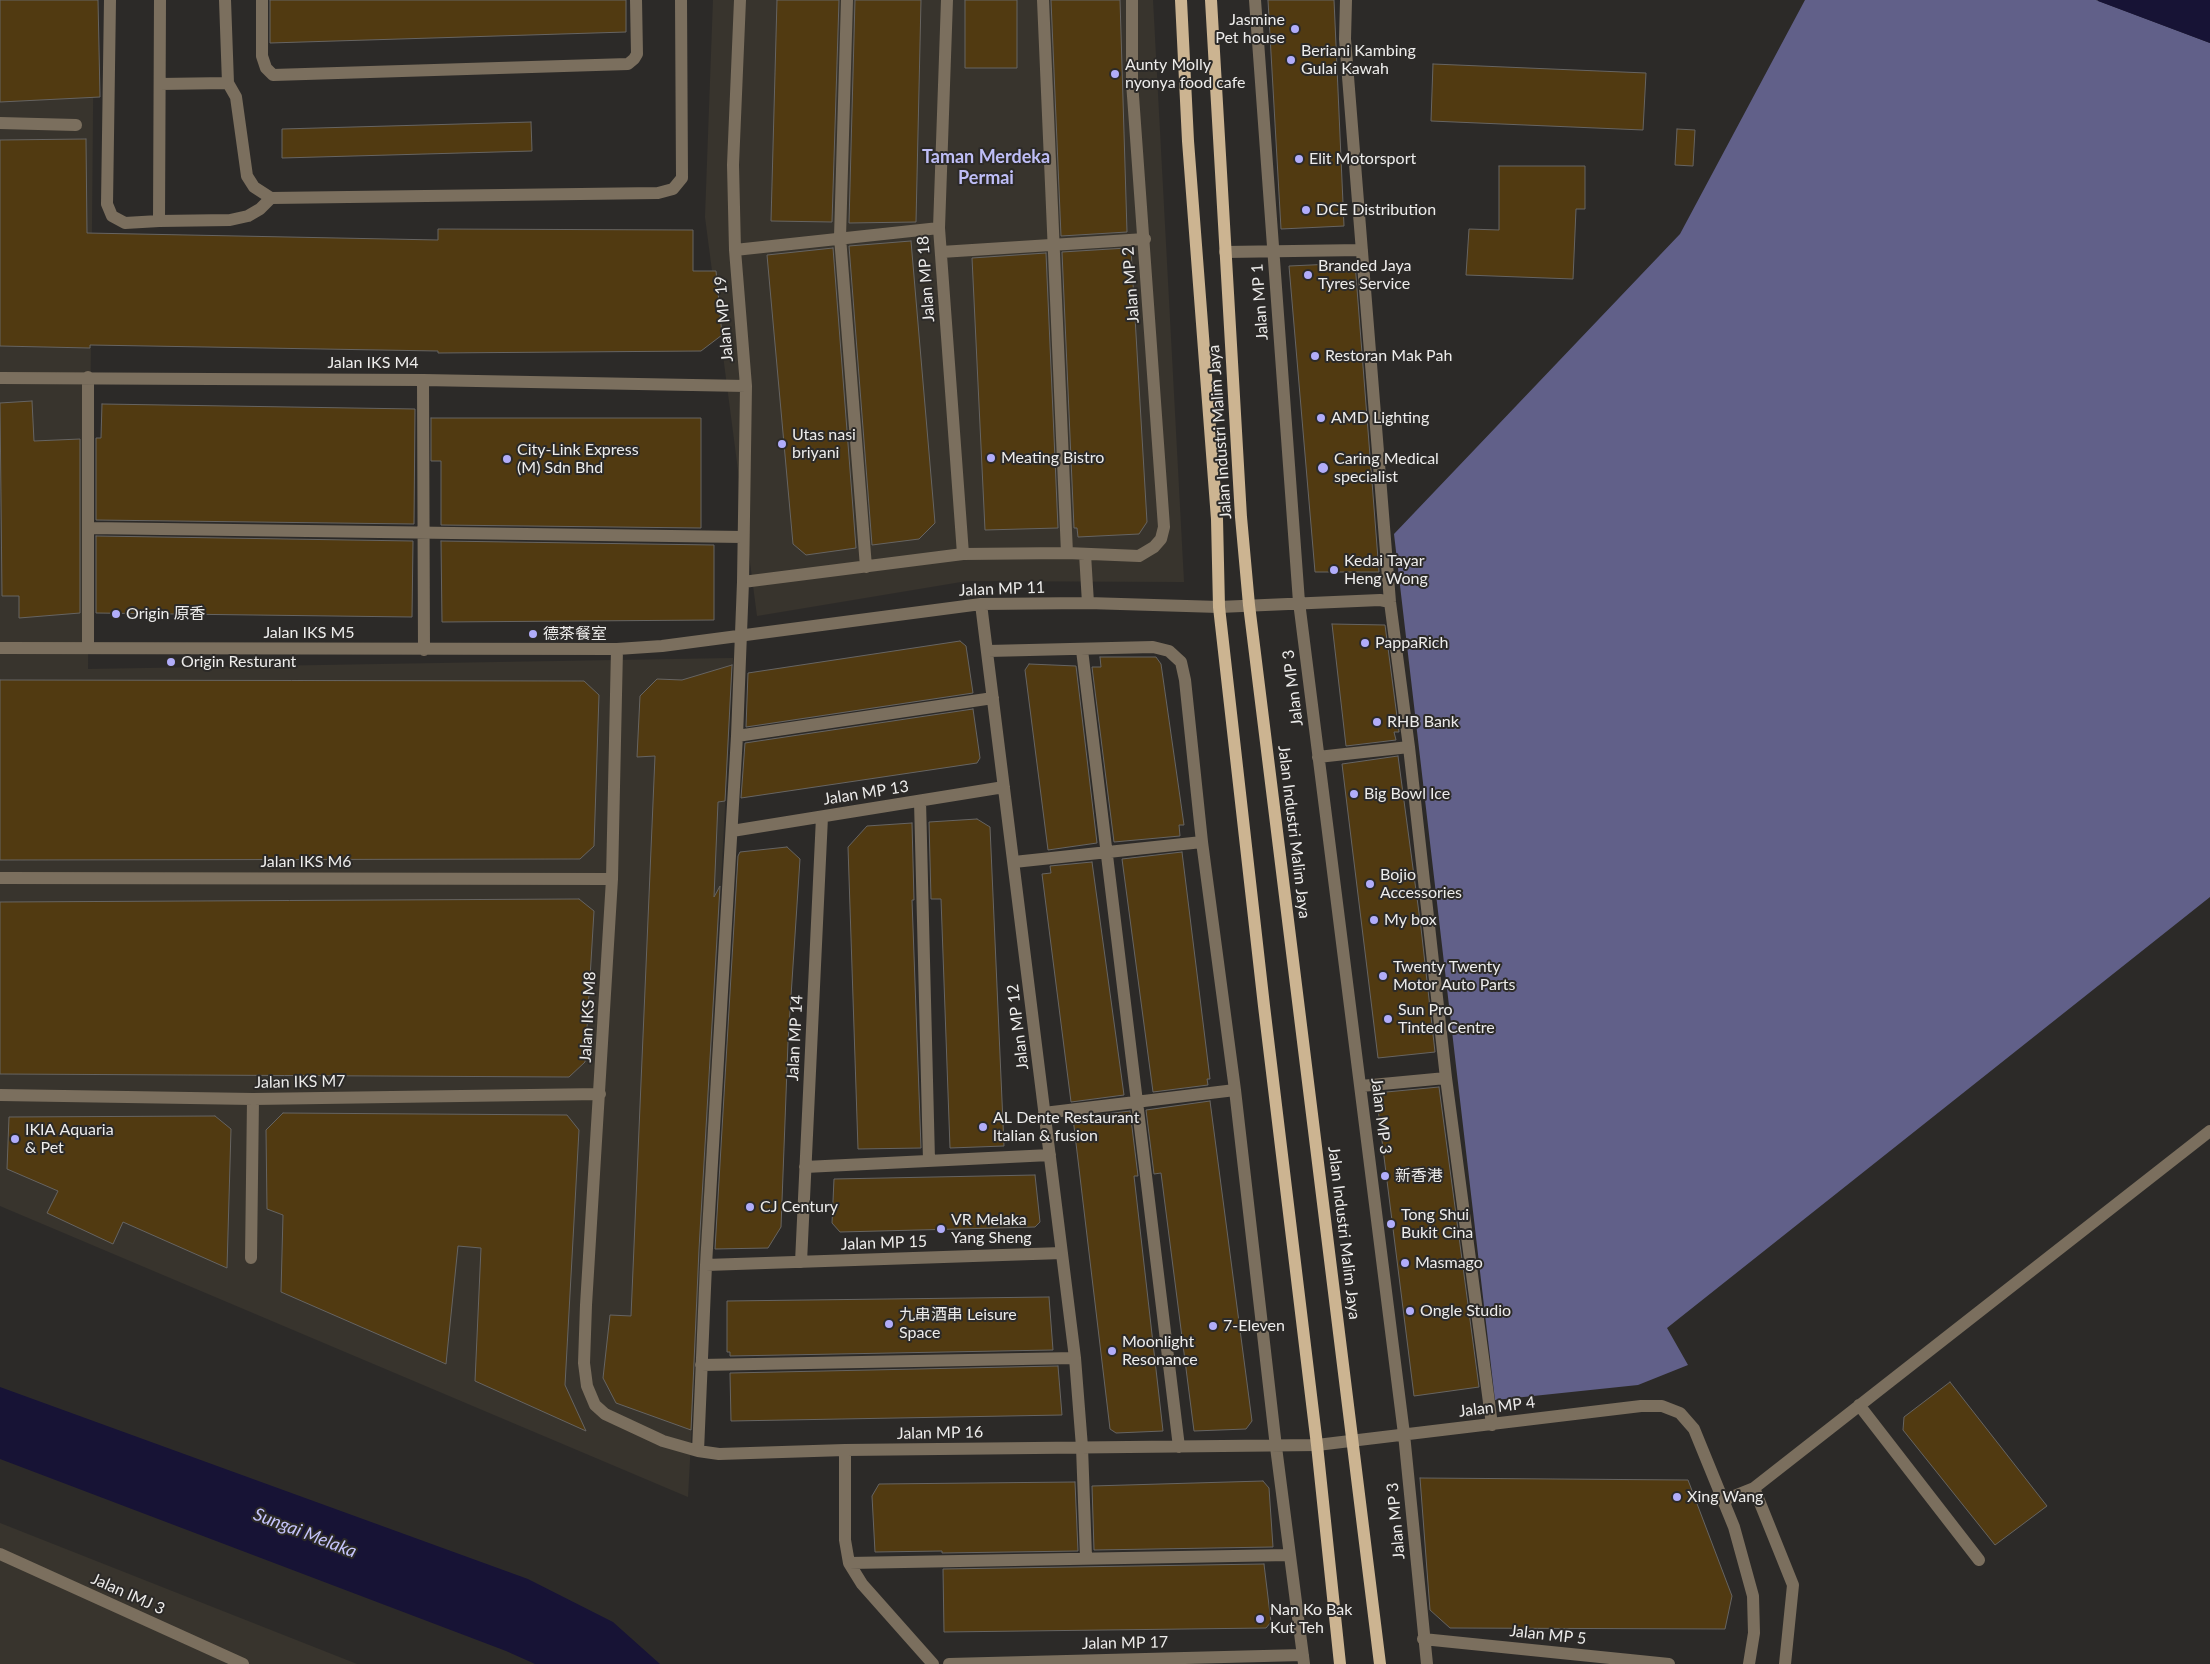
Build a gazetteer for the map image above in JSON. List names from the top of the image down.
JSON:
{
  "streets": {
    "main road": ["Jalan Industri Malim Jaya"],
    "street": [
      "Jalan MP 18",
      "Jalan MP 2",
      "Jalan MP 1",
      "Jalan MP 19",
      "Jalan IKS M4",
      "Jalan MP 11",
      "Jalan IKS M5",
      "Jalan MP 3",
      "Jalan MP 13",
      "Jalan IKS M6",
      "Jalan IKS M8",
      "Jalan MP 12",
      "Jalan MP 14",
      "Jalan IKS M7",
      "Jalan MP 15",
      "Jalan MP 4",
      "Jalan MP 16",
      "Jalan IMJ 3",
      "Jalan MP 5",
      "Jalan MP 17"
    ]
  },
  "crossings": [
    ["Jalan MP 1", "Jalan MP 11"],
    ["Jalan MP 1", "Jalan MP 3"],
    ["Jalan MP 19", "Jalan IKS M4"],
    ["Jalan MP 19", "Jalan MP 11"],
    ["Jalan MP 19", "Jalan MP 13"],
    ["Jalan MP 19", "Jalan MP 15"],
    ["Jalan MP 19", "Jalan MP 16"],
    ["Jalan Industri Malim Jaya", "Jalan MP 11"],
    ["Jalan Industri Malim Jaya", "Jalan MP 4"],
    ["Jalan Industri Malim Jaya", "Jalan MP 16"],
    ["Jalan MP 11", "Jalan IKS M5"],
    ["Jalan MP 11", "Jalan MP 3"],
    ["Jalan MP 11", "Jalan IKS M8"],
    ["Jalan MP 11", "Jalan MP 12"],
    ["Jalan IKS M5", "Jalan IKS M8"],
    ["Jalan MP 3", "Jalan MP 4"],
    ["Jalan MP 3", "Jalan MP 5"],
    ["Jalan MP 13", "Jalan MP 12"],
    ["Jalan MP 13", "Jalan MP 14"],
    ["Jalan IKS M6", "Jalan IKS M8"],
    ["Jalan IKS M8", "Jalan IKS M7"],
    ["Jalan IKS M8", "Jalan MP 16"],
    ["Jalan MP 12", "Jalan MP 15"],
    ["Jalan MP 12", "Jalan MP 16"],
    ["Jalan MP 14", "Jalan MP 15"],
    ["Jalan MP 4", "Jalan MP 16"]
  ],
  "districts": ["Taman Merdeka Permai"],
  "water": ["Sungai Melaka"],
  "places": [
    "Jasmine Pet house",
    "Beriani Kambing Gulai Kawah",
    "Aunty Molly nyonya food cafe",
    "Elit Motorsport",
    "DCE Distribution",
    "Branded Jaya Tyres Service",
    "Restoran Mak Pah",
    "AMD Lighting",
    "Utas nasi briyani",
    "Meating Bistro",
    "City-Link Express (M) Sdn Bhd",
    "Caring Medical specialist",
    "Kedai Tayar Heng Wong",
    "Origin 原香",
    "德茶餐室",
    "PappaRich",
    "Origin Resturant",
    "RHB Bank",
    "Big Bowl Ice",
    "Bojio Accessories",
    "My box",
    "Twenty Twenty Motor Auto Parts",
    "Sun Pro Tinted Centre",
    "AL Dente Restaurant ltalian & fusion",
    "IKIA Aquaria & Pet",
    "新香港",
    "CJ Century",
    "Tong Shui Bukit Cina",
    "VR Melaka Yang Sheng",
    "Masmago",
    "Ongle Studio",
    "九串酒串 Leisure Space",
    "7-Eleven",
    "Moonlight Resonance",
    "Xing Wang",
    "Nan Ko Bak Kut Teh"
  ]
}
